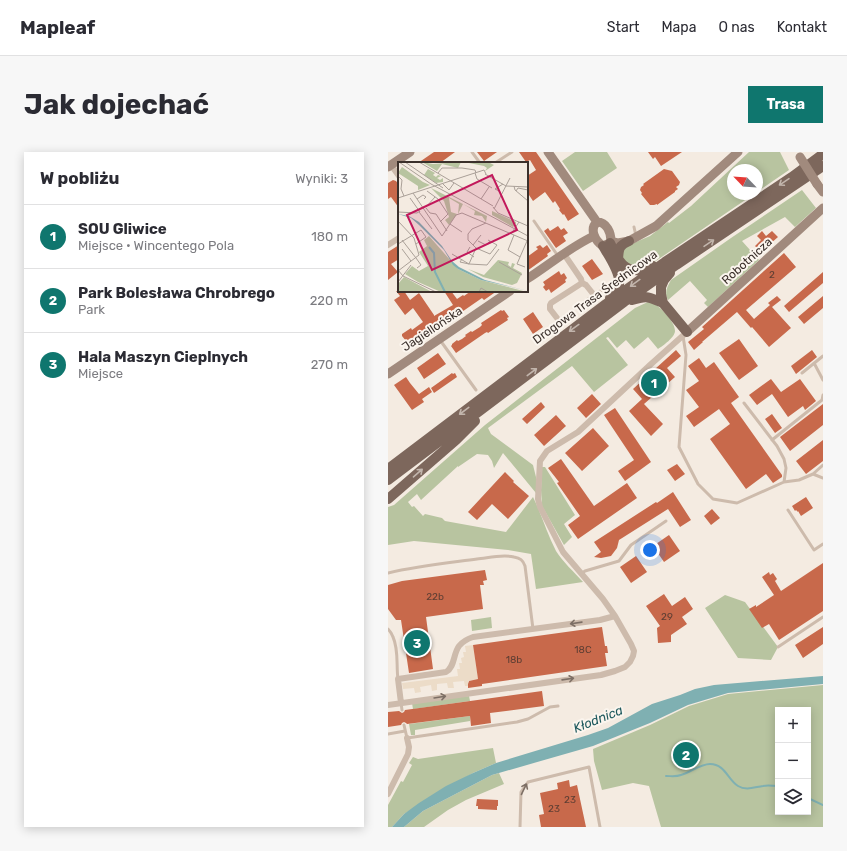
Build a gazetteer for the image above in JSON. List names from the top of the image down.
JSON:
{
  "streets": {
    "main road": ["Drogowa Trasa Średnicowa"],
    "street": ["Robotnicza", "Jagiellońska"]
  },
  "water": ["Kłodnica"],
  "house_numbers": [
    "2",
    "22b",
    "29",
    "18C",
    "18b",
    "23",
    "23"
  ],
  "north": "top left",
  "page": {
    "header": "Mapleaf",
    "nav": [
      "Start",
      "Mapa",
      "O nas",
      "Kontakt"
    ],
    "buttons": "Trasa",
    "title": "Jak dojechać",
    "heading": ["W pobliżu", "Wyniki: 3"],
    "list": [
      {
        "mark": "1",
        "name": "SOU Gliwice",
        "note": "Miejsce · Wincentego Pola",
        "value": "180 m"
      },
      {
        "mark": "2",
        "name": "Park Bolesława Chrobrego",
        "note": "Park",
        "value": "220 m"
      },
      {
        "mark": "3",
        "name": "Hala Maszyn Cieplnych",
        "note": "Miejsce",
        "value": "270 m"
      }
    ],
    "pins": ["1", "3", "2"],
    "map_buttons": ["+", "−"]
  }
}
